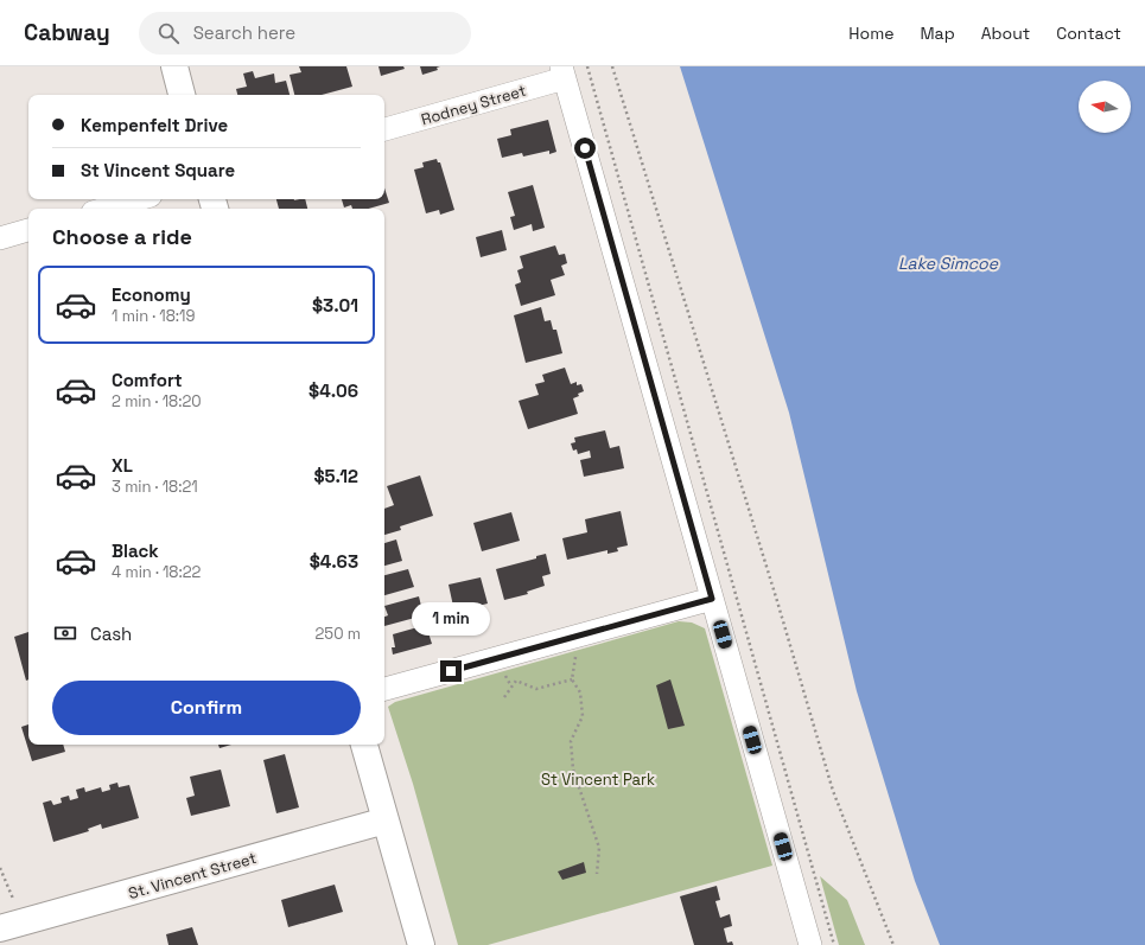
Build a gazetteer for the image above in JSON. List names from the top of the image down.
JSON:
{
  "streets": {
    "main road": ["St. Vincent Street"],
    "street": ["Rodney Street"]
  },
  "water": ["Lake Simcoe"],
  "parks": ["St Vincent Park"],
  "north": "left",
  "page": {
    "header": "Cabway",
    "search": "Search here",
    "nav": [
      "Home",
      "Map",
      "About",
      "Contact"
    ],
    "banner": ["Kempenfelt Drive", "St Vincent Square"],
    "heading": "Choose a ride",
    "list": [
      {
        "name": "Economy",
        "note": "1 min · 18:19",
        "value": "$3.01"
      },
      {
        "name": "Comfort",
        "note": "2 min · 18:20",
        "value": "$4.06"
      },
      {
        "name": "XL",
        "note": "3 min · 18:21",
        "value": "$5.12"
      },
      {
        "name": "Black",
        "note": "4 min · 18:22",
        "value": "$4.63"
      }
    ],
    "bubble": "1 min",
    "pay": ["Cash", "250 m"],
    "buttons": "Confirm"
  }
}
